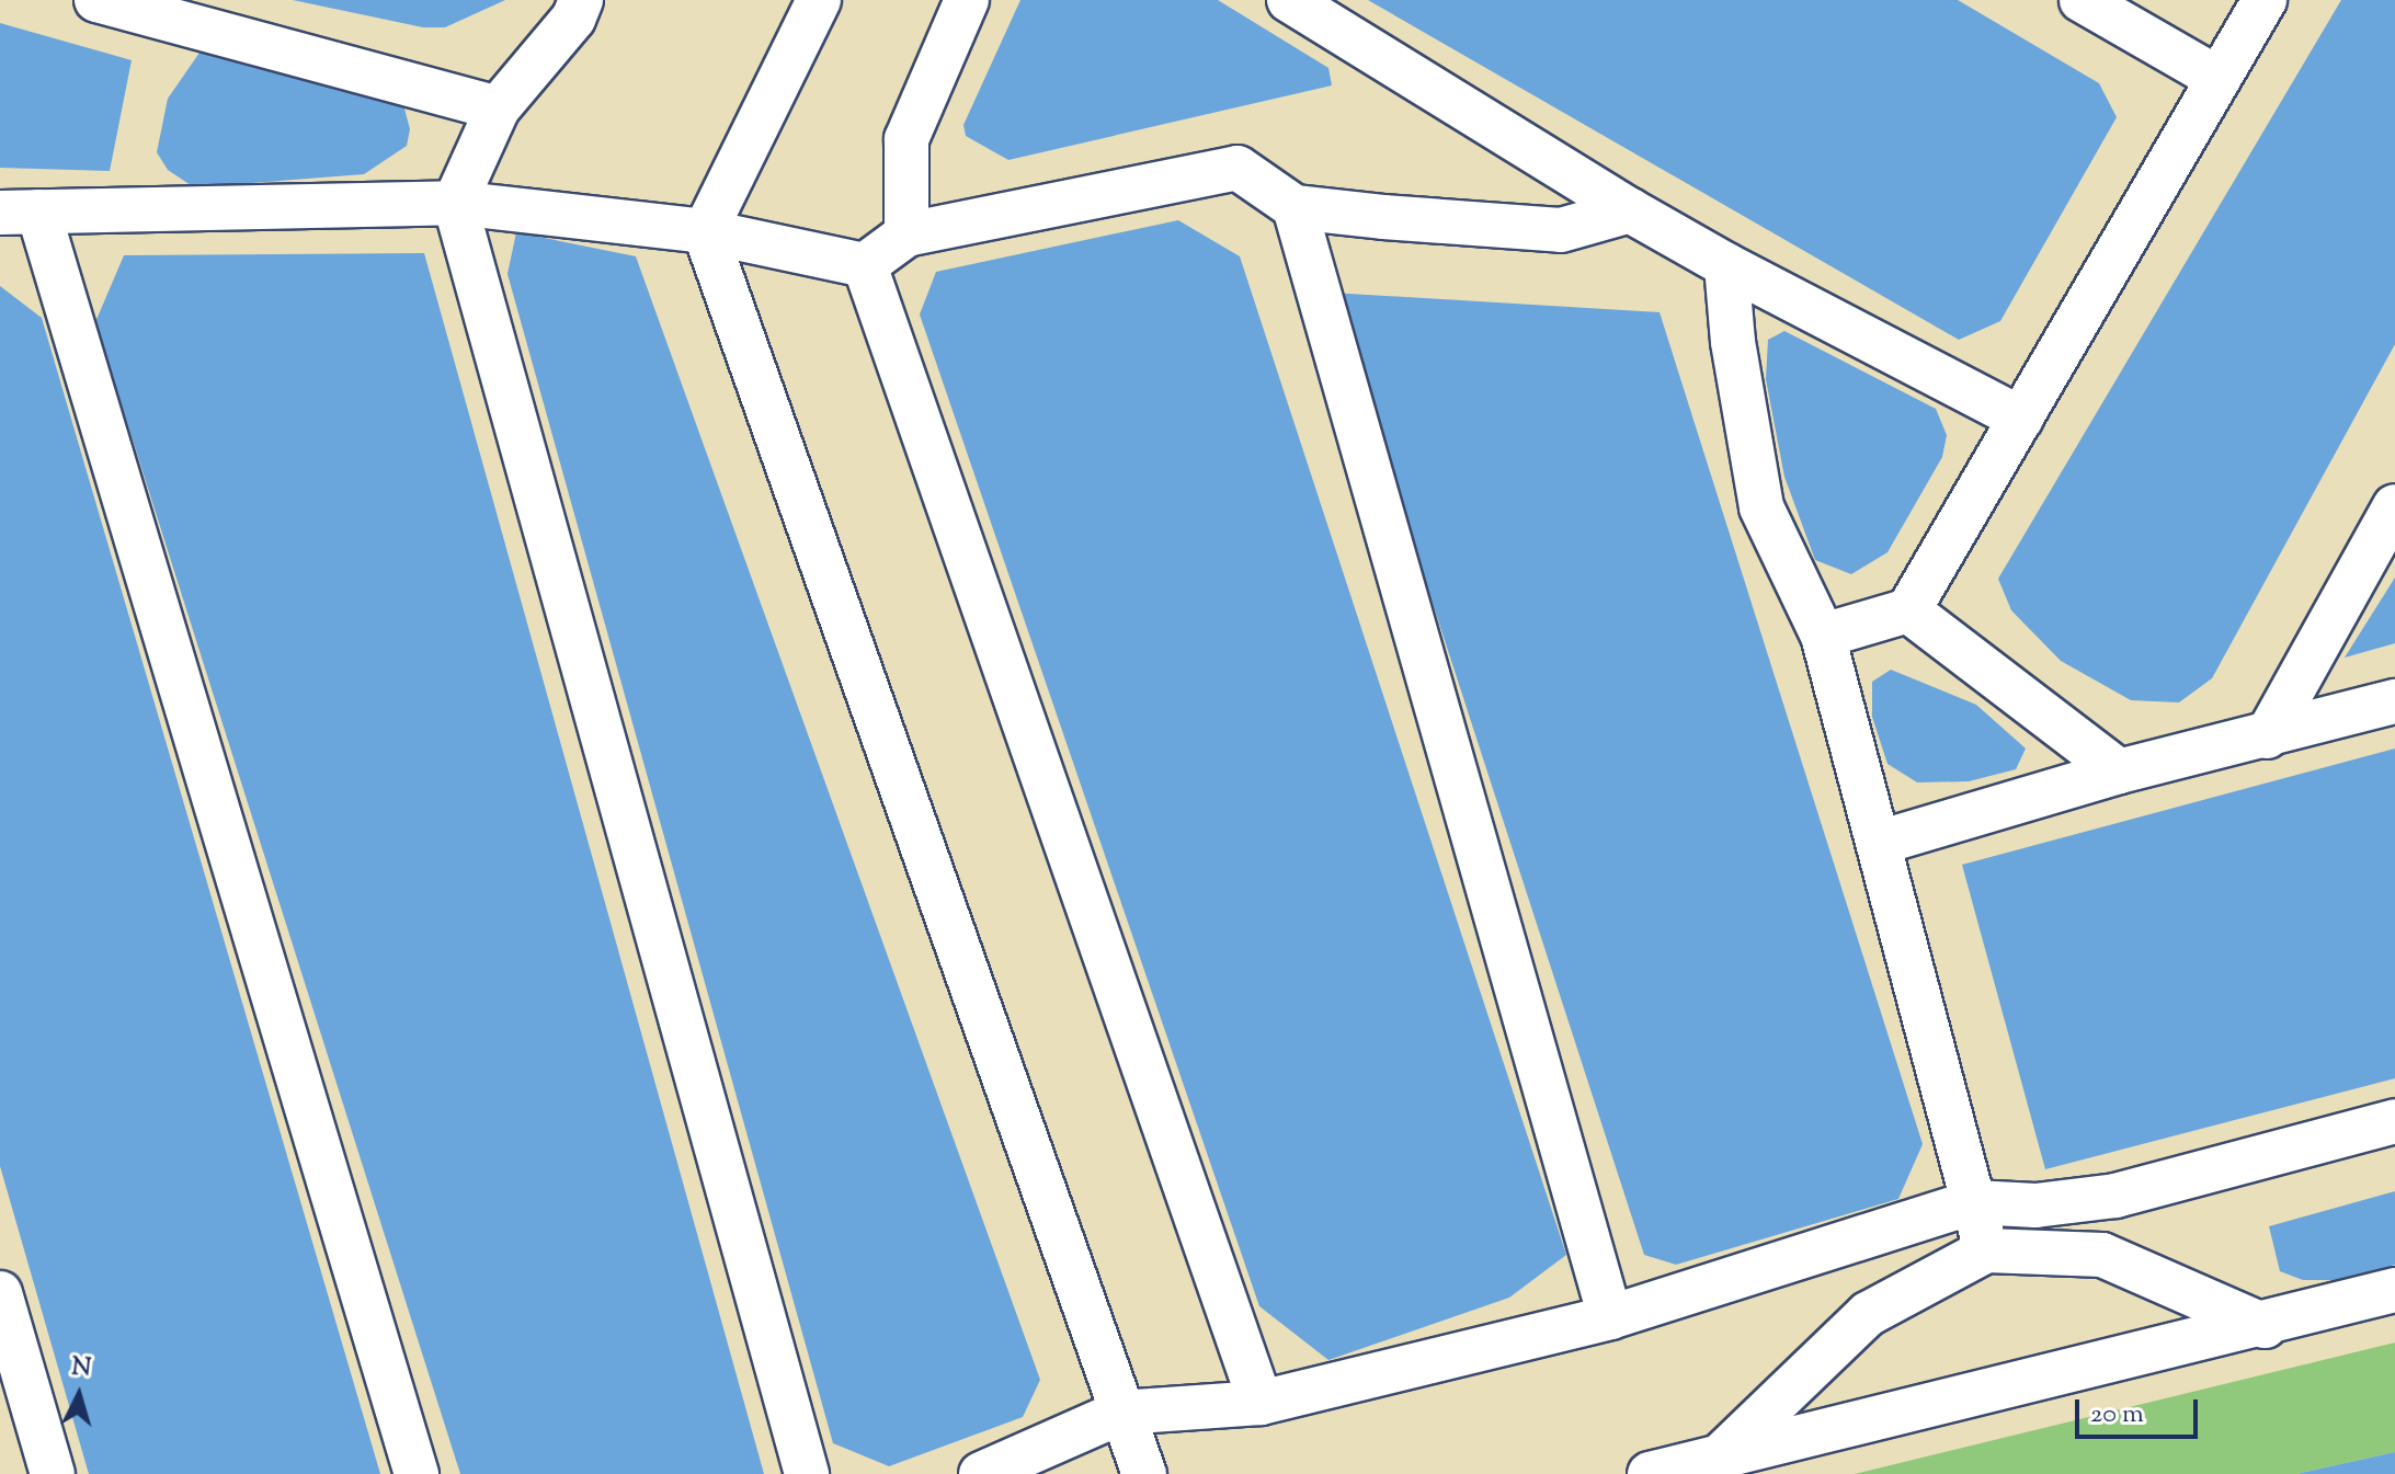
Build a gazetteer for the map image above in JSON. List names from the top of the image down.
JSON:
{
  "scale_bar": "20 m",
  "north": "top"
}
